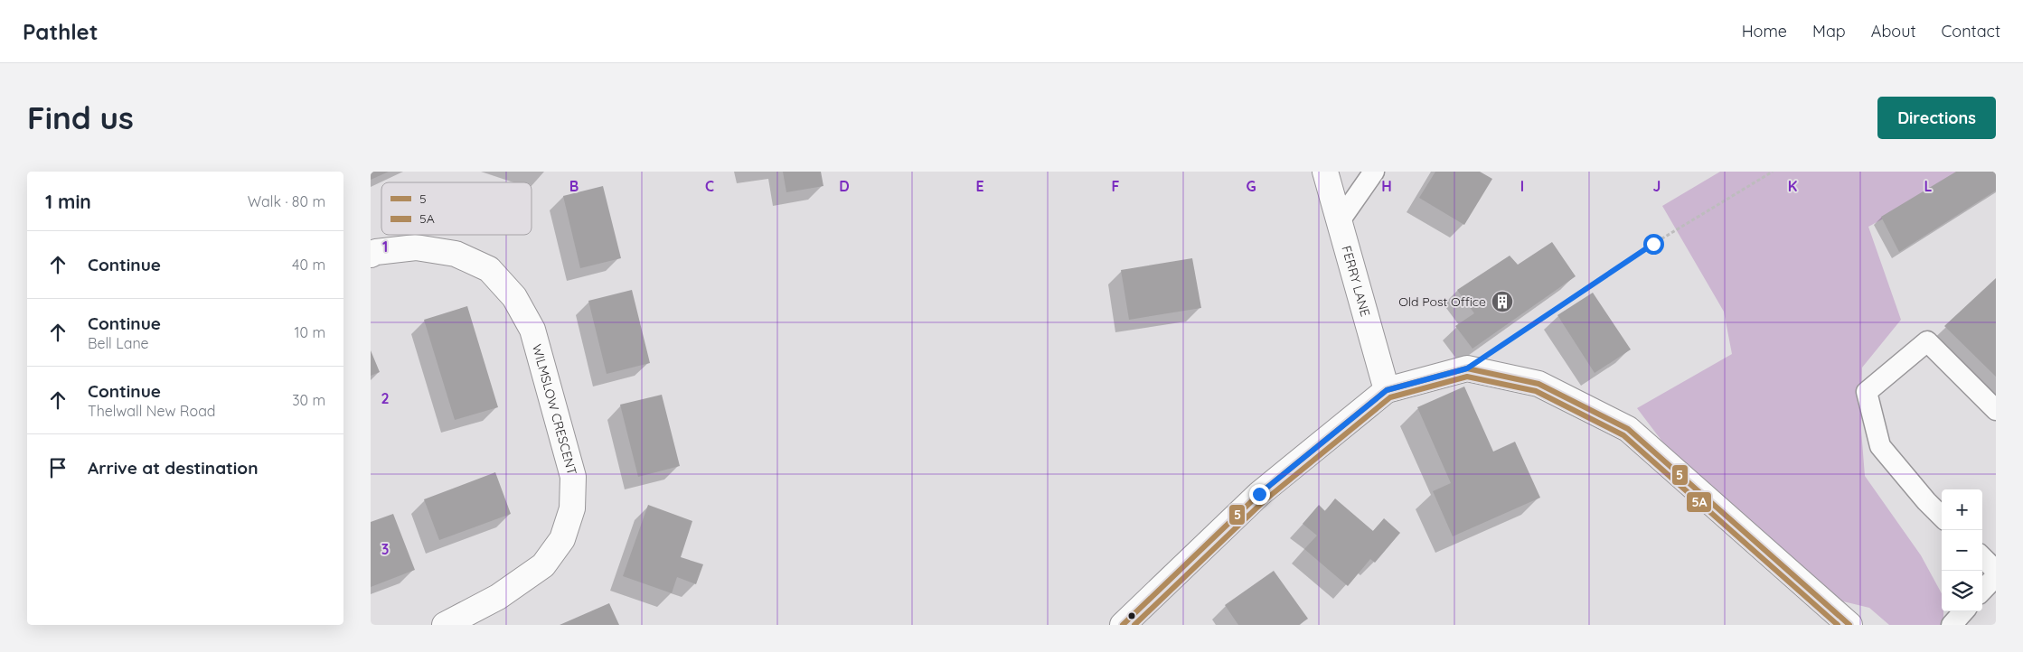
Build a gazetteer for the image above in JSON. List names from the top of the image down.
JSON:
{
  "streets": {
    "main road": ["FERRY LANE", "WILMSLOW CRESCENT"]
  },
  "places": {
    "building": ["Old Post Office"]
  },
  "lines": ["transit line 5", "transit line 5A"],
  "legend": ["5", "5A"],
  "page": {
    "header": "Pathlet",
    "nav": [
      "Home",
      "Map",
      "About",
      "Contact"
    ],
    "buttons": "Directions",
    "title": "Find us",
    "heading": ["1 min", "Walk · 80 m"],
    "list": [
      ["Continue", "40 m"],
      ["Continue", "Bell Lane", "10 m"],
      ["Continue", "Thelwall New Road", "30 m"],
      "Arrive at destination"
    ],
    "map_buttons": ["+", "−"]
  },
  "grid": {
    "columns": [
      "B",
      "C",
      "D",
      "E",
      "F",
      "G",
      "H",
      "I",
      "J",
      "K",
      "L"
    ],
    "rows": ["1", "2", "3"]
  }
}
